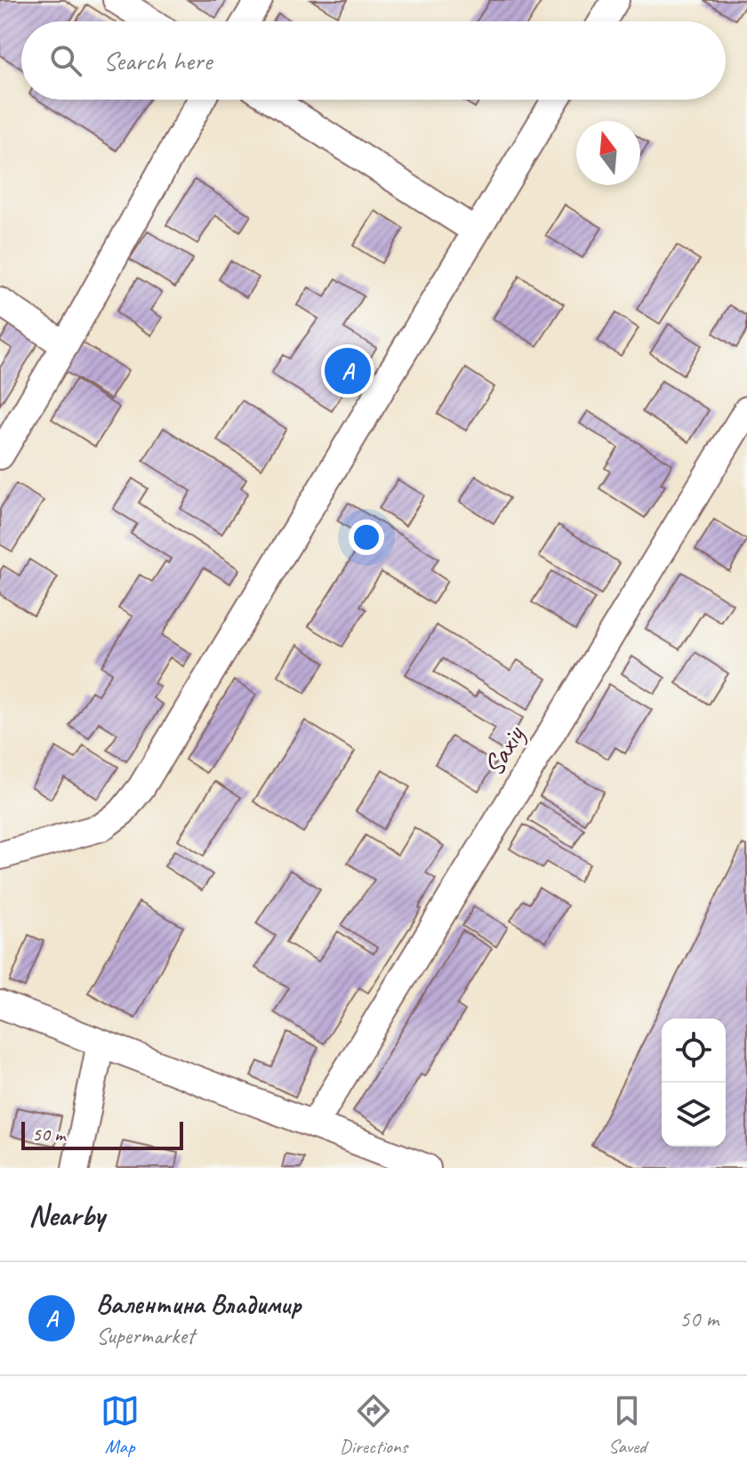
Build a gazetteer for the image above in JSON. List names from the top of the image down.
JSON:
{
  "streets": {
    "street": ["Saxiy"]
  },
  "scale_bar": "50 m",
  "north": "top",
  "page": {
    "search": "Search here",
    "pins": "A",
    "scale": "50 m",
    "heading": "Nearby",
    "list": [
      {
        "mark": "A",
        "name": "Валентина Владимир",
        "note": "Supermarket",
        "value": "50 m"
      }
    ],
    "nav": ["Map", "Directions", "Saved"]
  }
}
